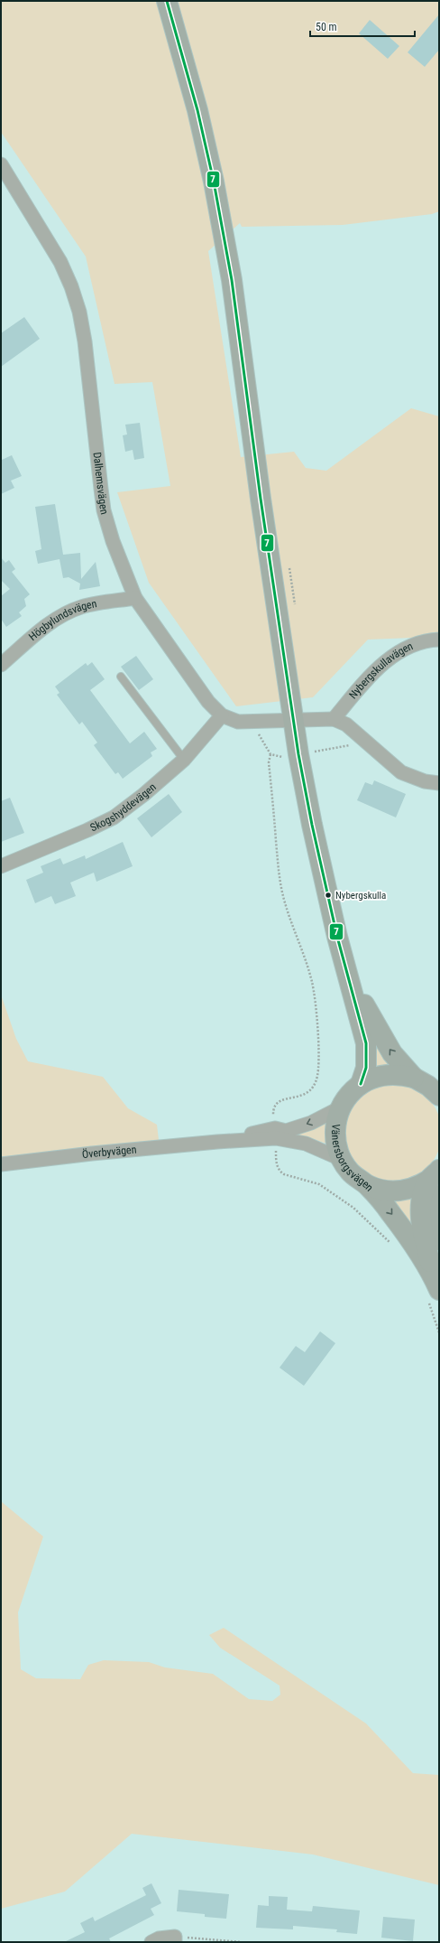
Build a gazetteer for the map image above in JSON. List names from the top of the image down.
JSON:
{
  "streets": {
    "street": [
      "Dalhemsvägen",
      "Högbylundsvägen",
      "Nybergskullavägen",
      "Skogshyddevägen",
      "Överbyvägen",
      "Vänersborgsvägen"
    ]
  },
  "crossings": [
    ["Dalhemsvägen", "Högbylundsvägen"],
    ["Dalhemsvägen", "Skogshyddevägen"],
    ["Dalhemsvägen", "Vänersborgsvägen"],
    ["Överbyvägen", "Vänersborgsvägen"]
  ],
  "places": ["Nybergskulla"],
  "lines": ["transit line 7"],
  "scale_bar": "50 m"
}
